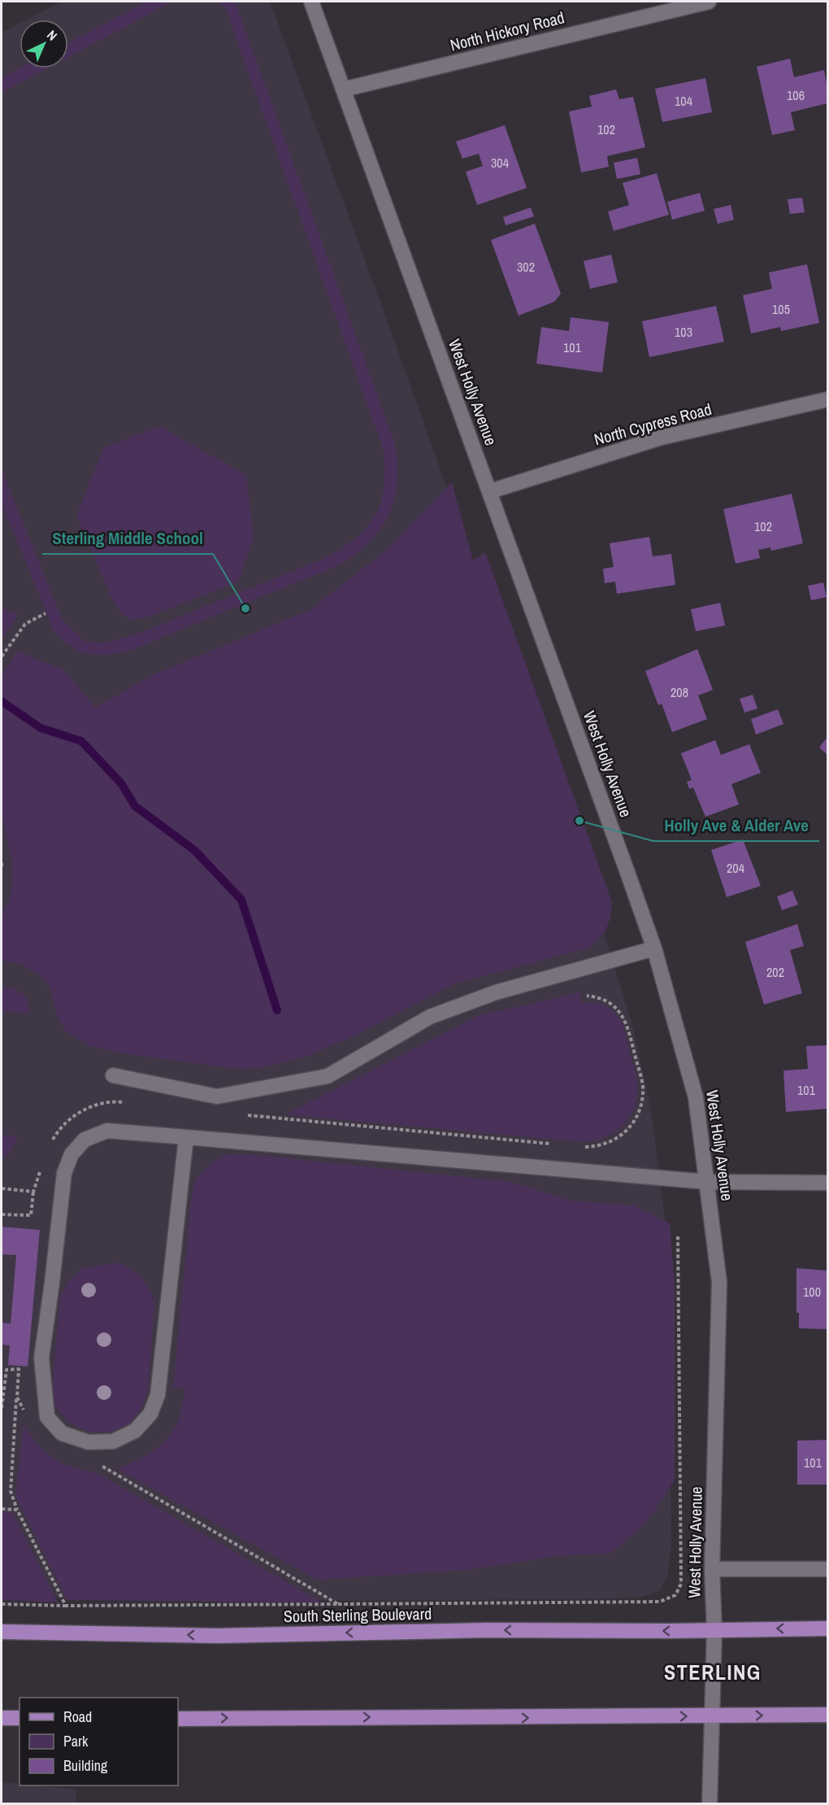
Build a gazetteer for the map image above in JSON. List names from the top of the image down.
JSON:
{
  "streets": {
    "main road": ["South Sterling Boulevard"],
    "street": ["North Hickory Road", "West Holly Avenue", "North Cypress Road"]
  },
  "crossings": [
    ["North Hickory Road", "West Holly Avenue"],
    ["West Holly Avenue", "North Cypress Road"],
    ["West Holly Avenue", "South Sterling Boulevard"]
  ],
  "districts": ["STERLING"],
  "places": ["Sterling Middle School", "Holly Ave & Alder Ave"],
  "house_numbers": [
    "106",
    "104",
    "102",
    "304",
    "302",
    "105",
    "103",
    "101",
    "102",
    "208",
    "204",
    "202",
    "101",
    "100",
    "101"
  ],
  "legend": ["Road", "Park", "Building"],
  "north": "top right"
}
